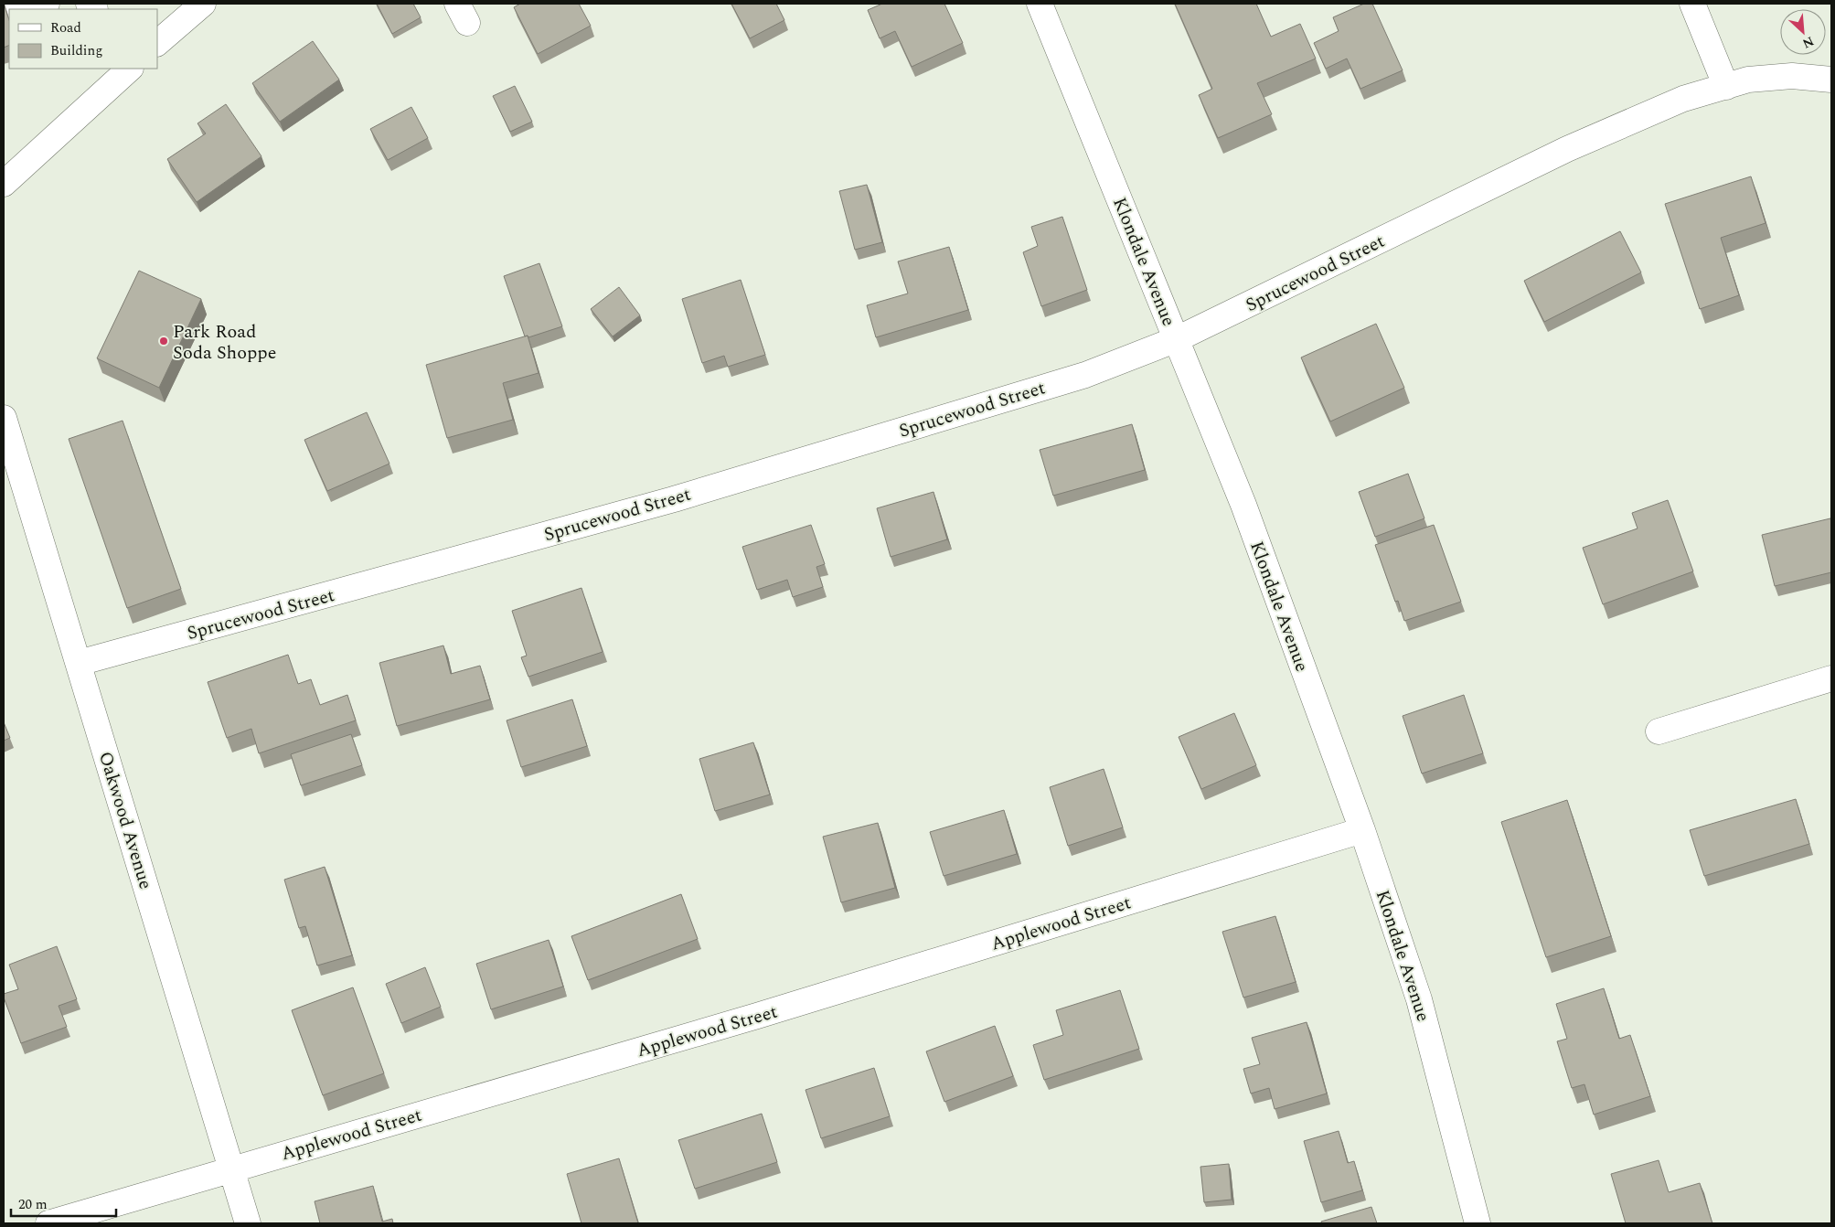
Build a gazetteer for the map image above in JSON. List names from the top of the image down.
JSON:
{
  "streets": {
    "street": [
      "Klondale Avenue",
      "Sprucewood Street",
      "Oakwood Avenue",
      "Applewood Street"
    ]
  },
  "crossings": [
    ["Klondale Avenue", "Sprucewood Street"],
    ["Klondale Avenue", "Applewood Street"],
    ["Sprucewood Street", "Oakwood Avenue"],
    ["Oakwood Avenue", "Applewood Street"]
  ],
  "places": ["Park Road Soda Shoppe"],
  "legend": ["Road", "Building"],
  "scale_bar": "20 m",
  "north": "bottom right"
}
